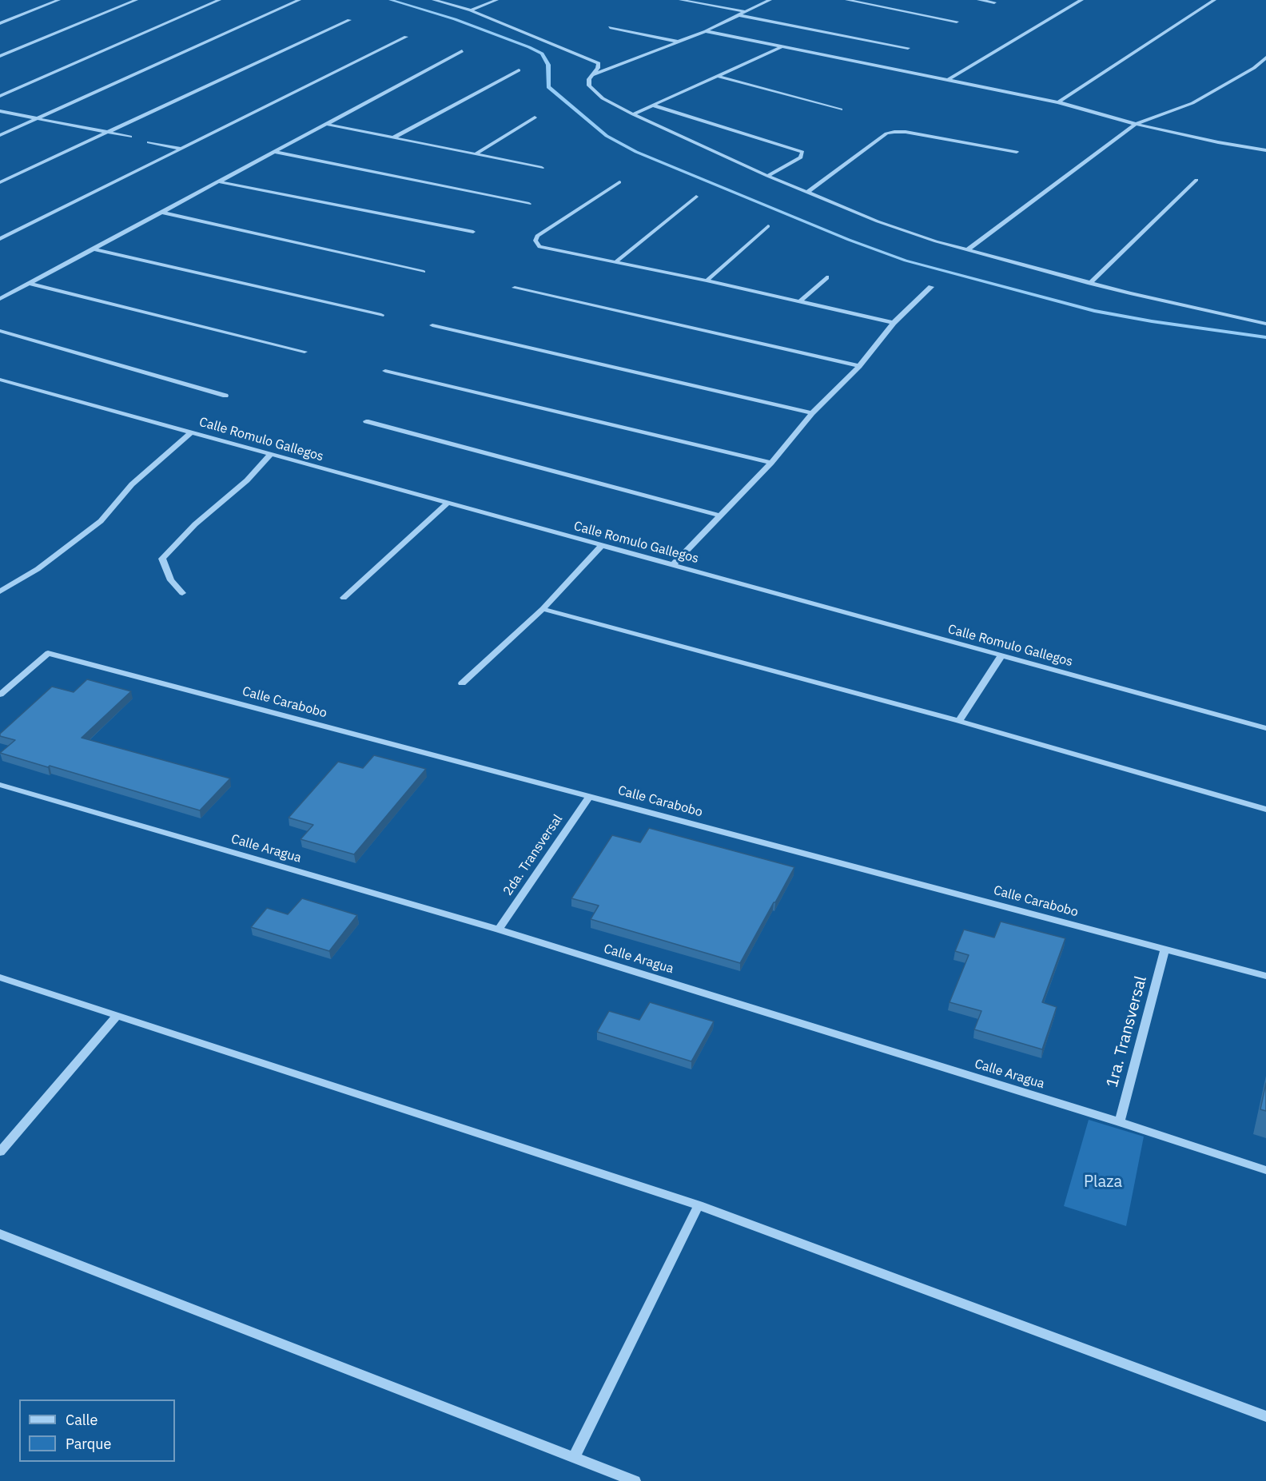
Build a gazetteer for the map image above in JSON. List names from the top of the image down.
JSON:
{
  "streets": {
    "street": [
      "Calle Romulo Gallegos",
      "Calle Carabobo",
      "Calle Aragua",
      "2da. Transversal",
      "1ra. Transversal"
    ]
  },
  "crossings": [
    ["Calle Carabobo", "2da. Transversal"],
    ["Calle Carabobo", "1ra. Transversal"],
    ["Calle Aragua", "2da. Transversal"],
    ["Calle Aragua", "1ra. Transversal"]
  ],
  "parks": ["Plaza"],
  "legend": ["Calle", "Parque"]
}
